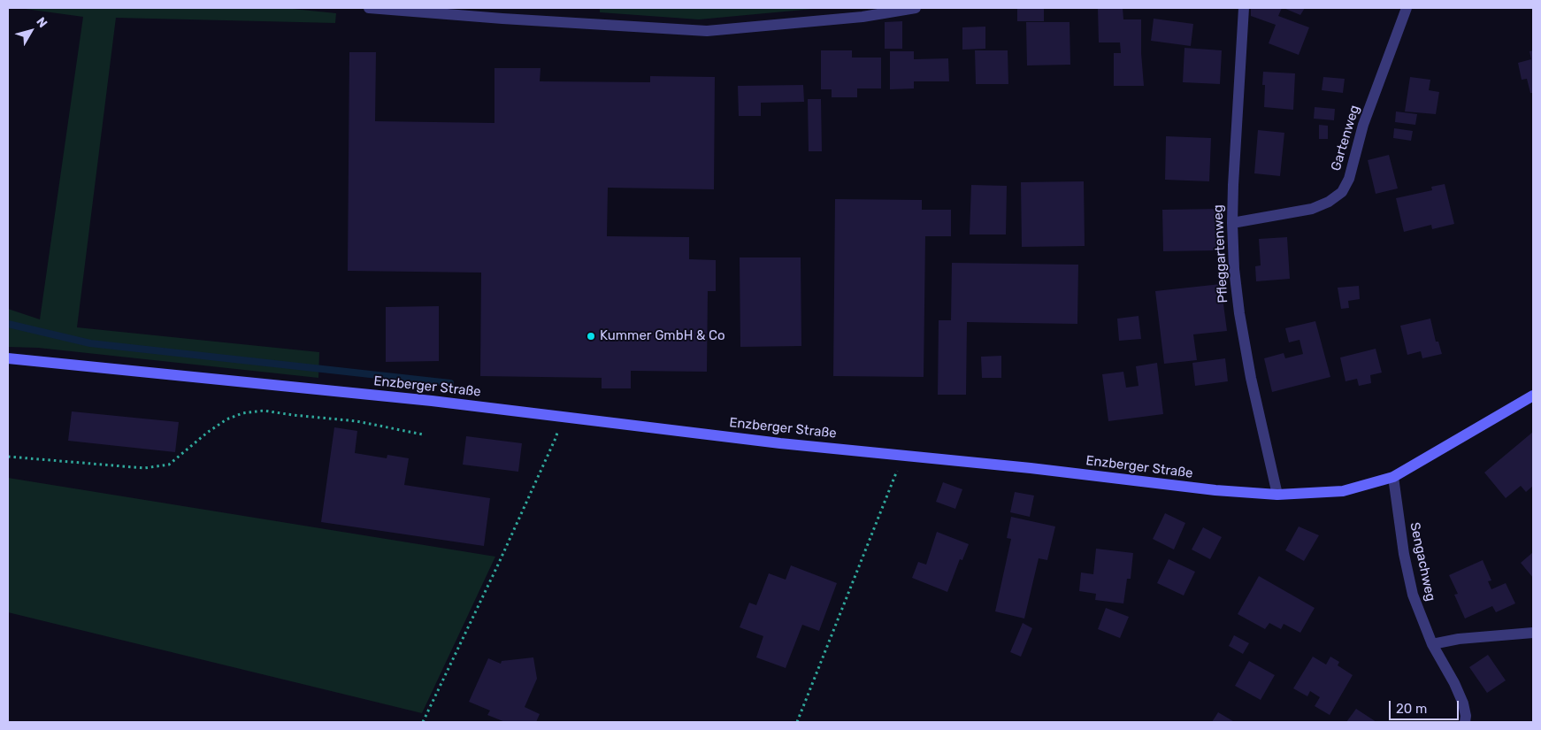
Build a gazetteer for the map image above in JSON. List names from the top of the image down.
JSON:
{
  "streets": {
    "main road": ["Enzberger Straße"],
    "street": ["Gartenweg", "Pfleggartenweg", "Sengachweg"]
  },
  "crossings": [
    ["Gartenweg", "Pfleggartenweg"],
    ["Pfleggartenweg", "Enzberger Straße"],
    ["Enzberger Straße", "Sengachweg"]
  ],
  "places": ["Kummer GmbH & Co"],
  "scale_bar": "20 m",
  "north": "top right"
}
